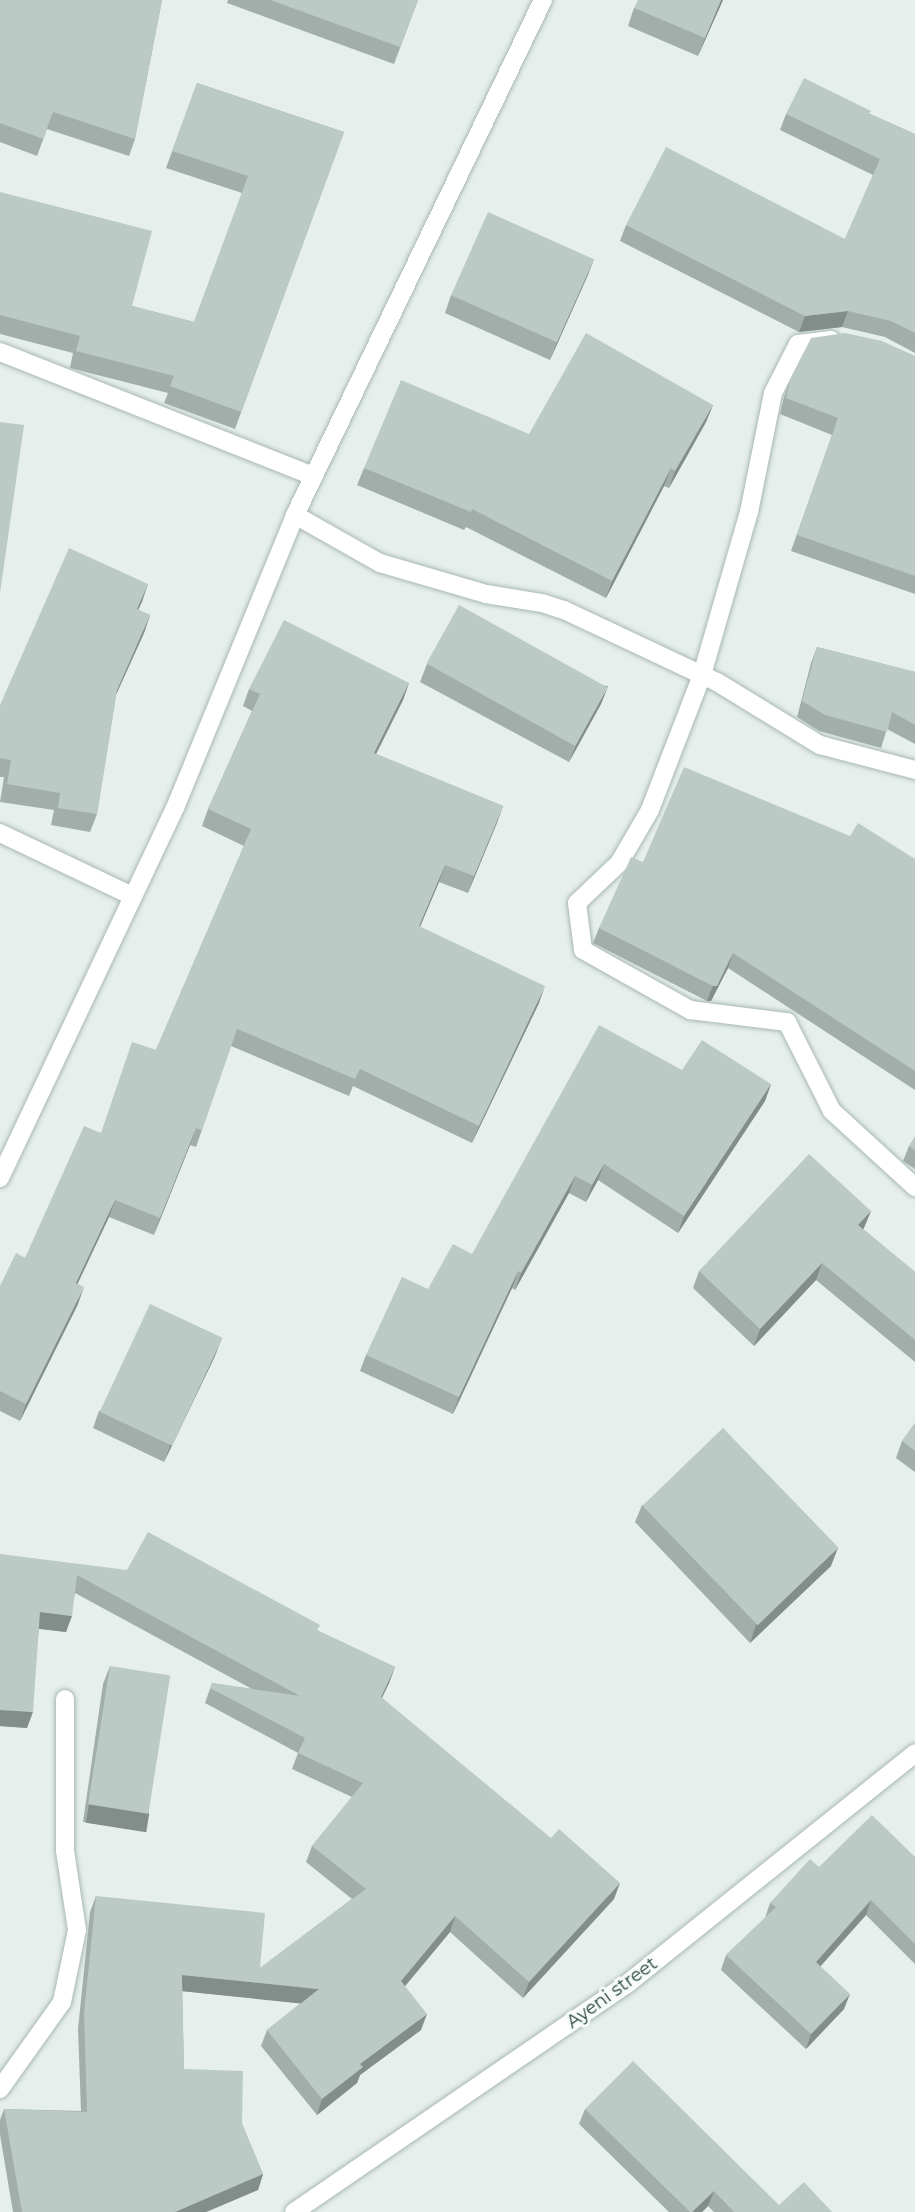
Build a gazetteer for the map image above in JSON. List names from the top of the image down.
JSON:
{
  "streets": {
    "street": ["Ayeni street"]
  }
}
